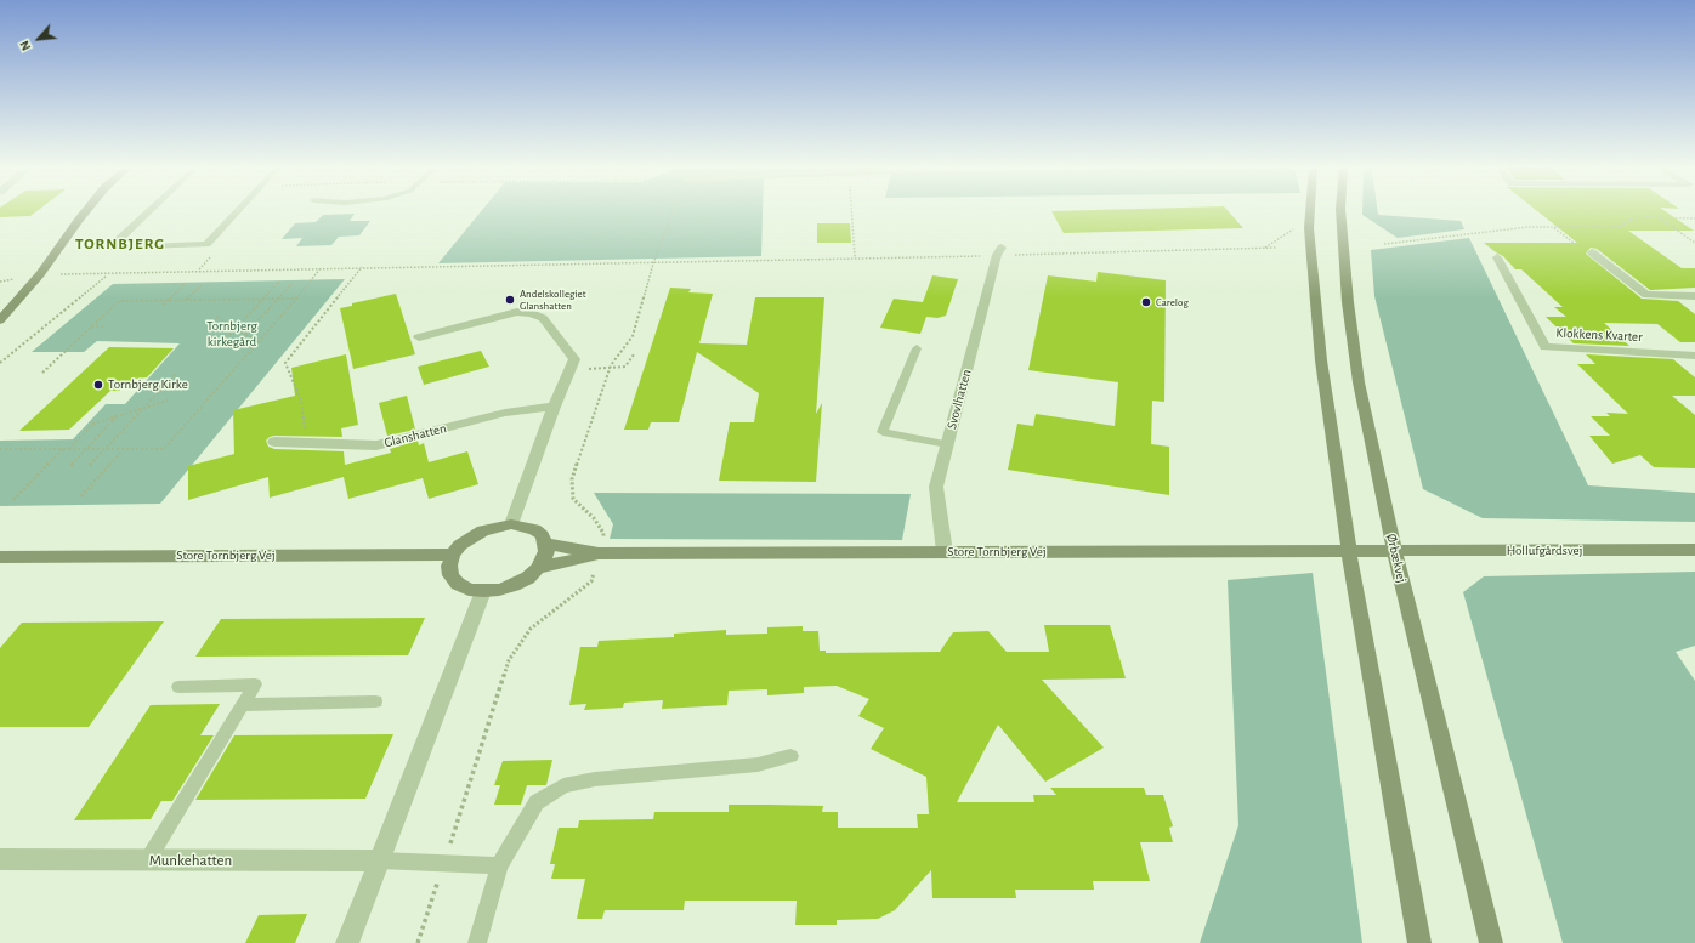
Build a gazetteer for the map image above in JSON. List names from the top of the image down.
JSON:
{
  "streets": {
    "main road": ["Hollufgårdsvej", "Store Tornbjerg Vej", "Ørbækvej"],
    "street": [
      "Klokkens Kvarter",
      "Svovlhatten",
      "Glanshatten",
      "Munkehatten"
    ]
  },
  "crossings": [
    ["Svovlhatten", "Store Tornbjerg Vej"],
    ["Hollufgårdsvej", "Store Tornbjerg Vej"],
    ["Hollufgårdsvej", "Ørbækvej"],
    ["Store Tornbjerg Vej", "Ørbækvej"]
  ],
  "districts": ["TORNBJERG"],
  "parks": ["Tornbjerg kirkegård"],
  "places": ["Andelskollegiet Glanshatten", "Carelog", "Tornbjerg Kirke"],
  "north": "bottom left"
}
